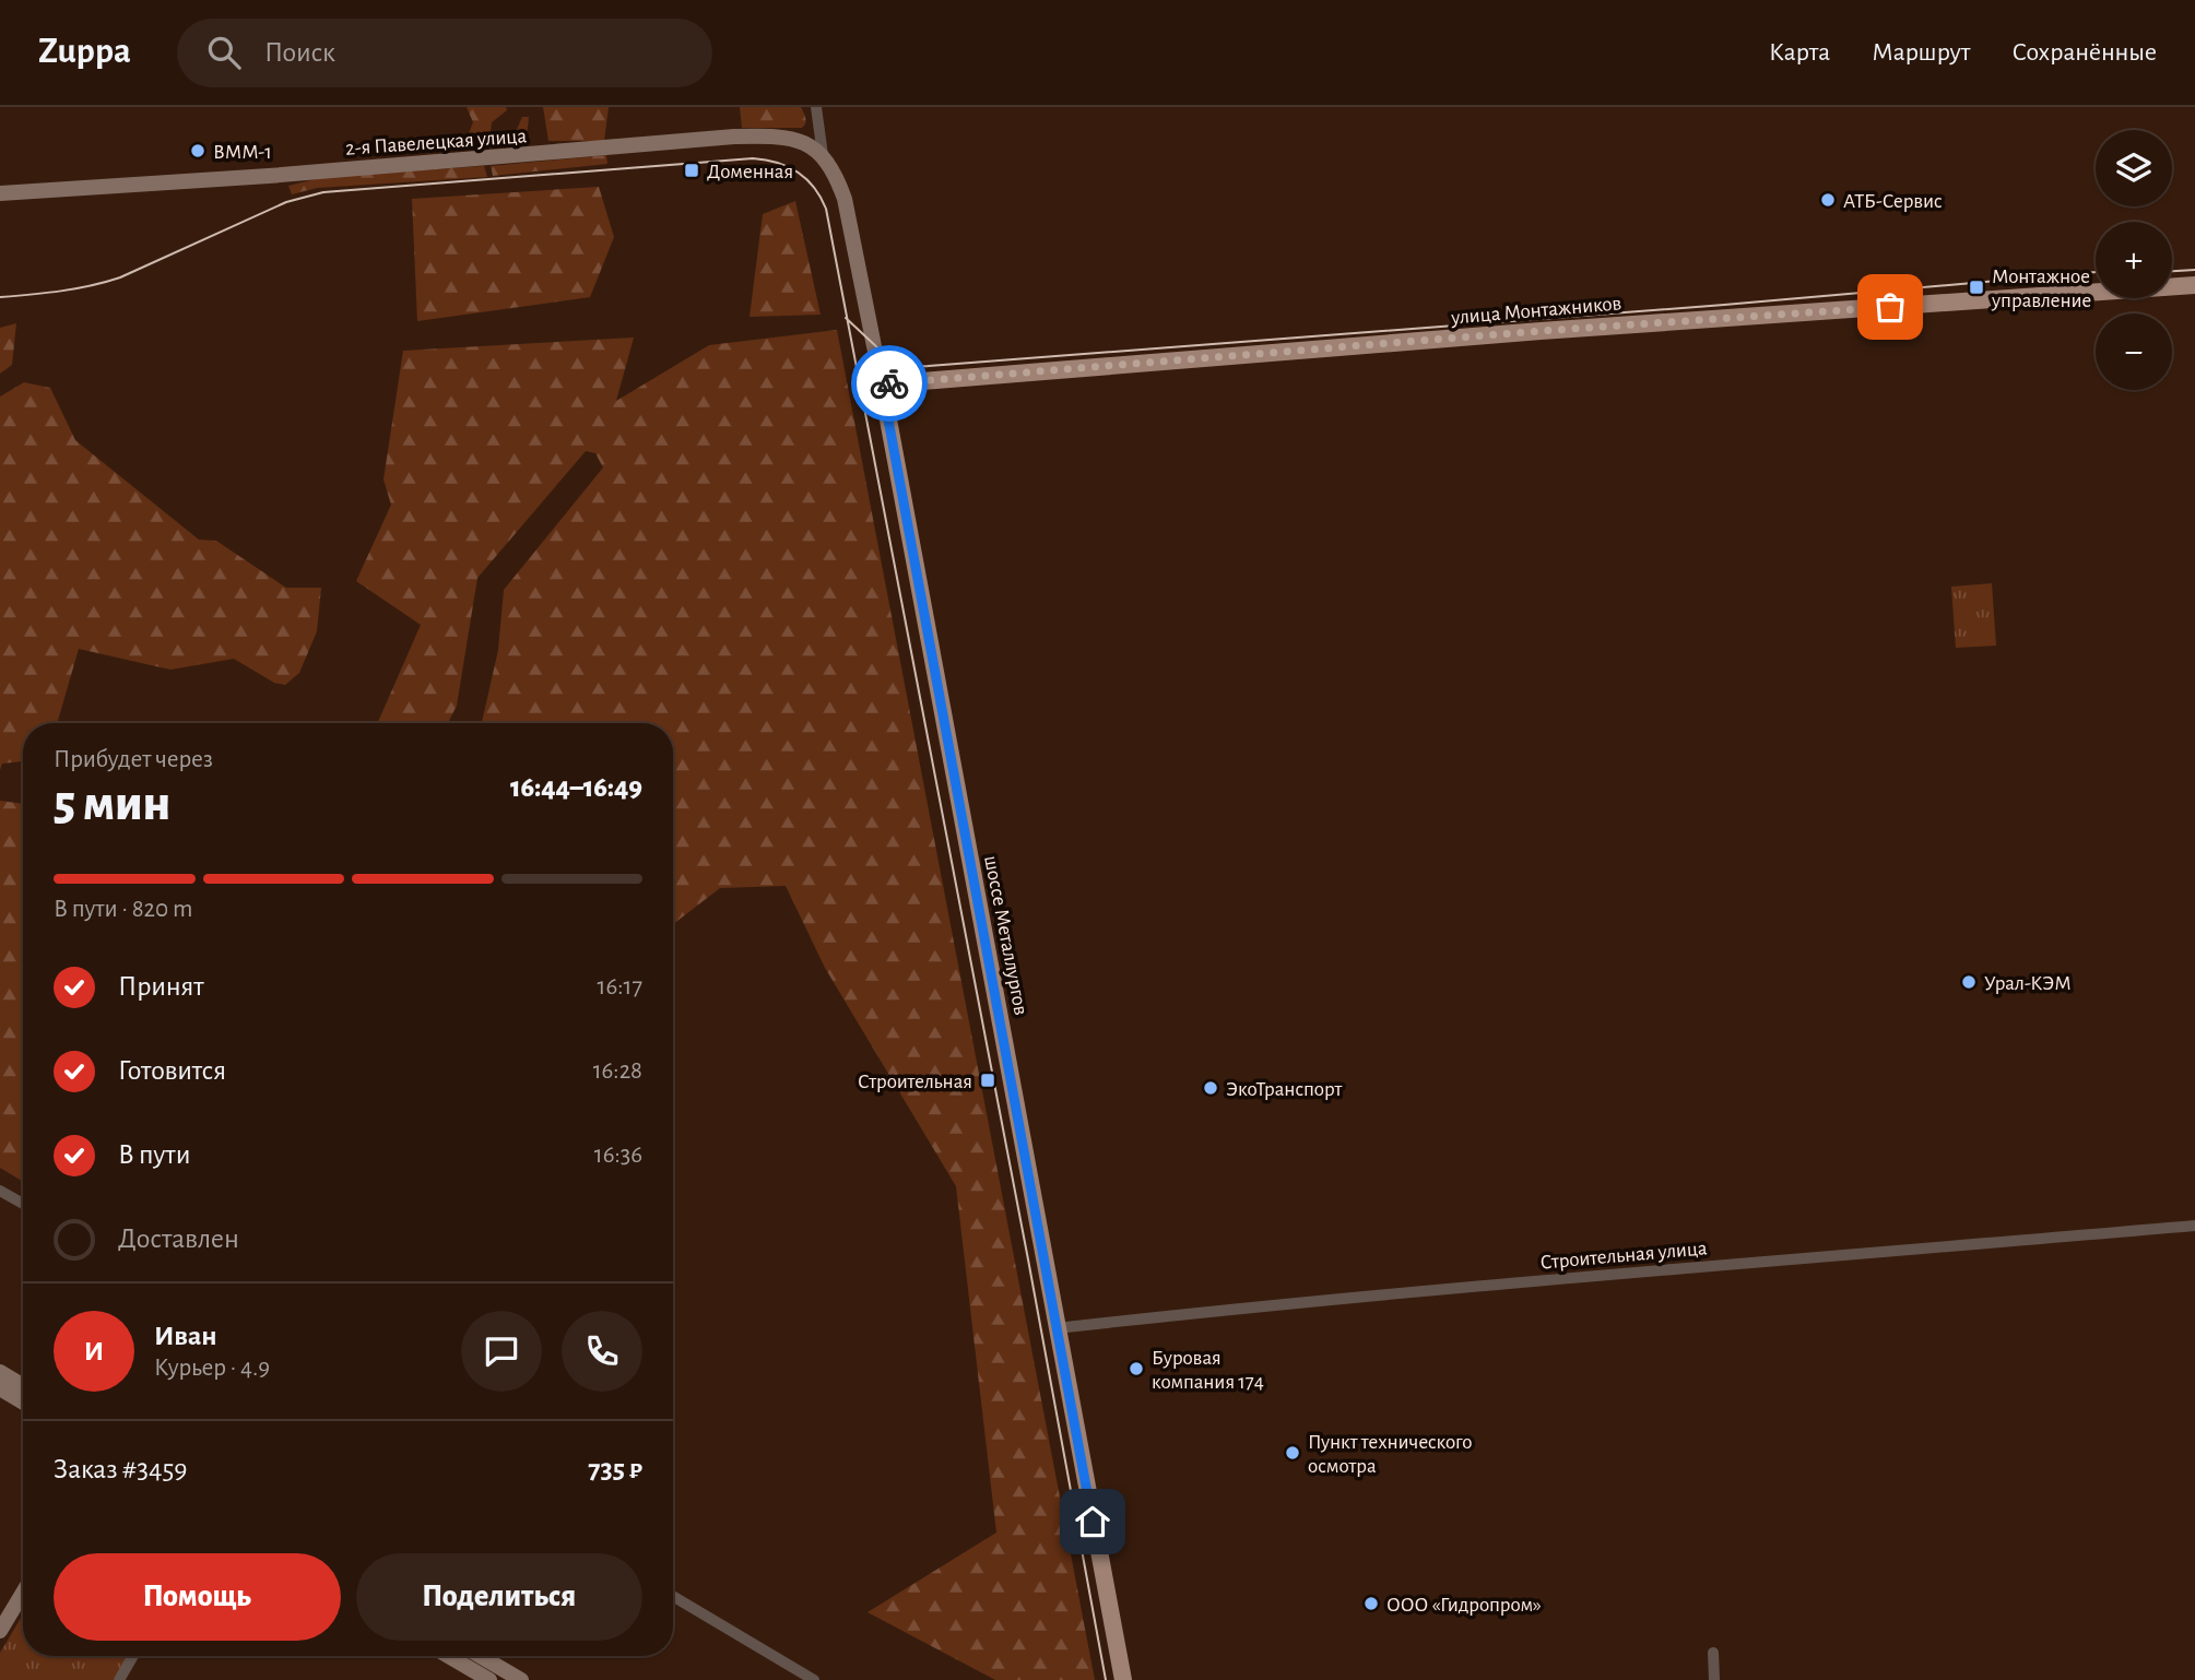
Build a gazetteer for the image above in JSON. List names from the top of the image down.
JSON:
{
  "streets": {
    "main road": ["2-я Павелецкая улица", "улица Монтажников", "шоссе Металлургов"],
    "street": ["Строительная улица"]
  },
  "crossings": [
    ["2-я Павелецкая улица", "шоссе Металлургов"],
    ["улица Монтажников", "шоссе Металлургов"],
    ["шоссе Металлургов", "Строительная улица"]
  ],
  "places": {
    "other": [
      "ВММ-1",
      "АТБ-Сервис",
      "Урал-КЭМ",
      "ЭкоТранспорт",
      "Буровая компания 174",
      "Пункт технического осмотра",
      "ООО «Гидропром»"
    ],
    "transit": ["Доменная", "Монтажное управление", "Строительная"]
  },
  "page": {
    "header": "Zuppa",
    "search": "Поиск",
    "nav": ["Карта", "Маршрут", "Сохранённые"],
    "map_buttons": ["+", "−"],
    "heading": ["5 мин", "Прибудет через", "16:44–16:49"],
    "panel": [
      "Иван",
      "Курьер · 4.9",
      "Заказ #3459",
      "735 ₽"
    ],
    "bar": "В пути · 820 m",
    "list": [
      ["Принят", "16:17"],
      ["Готовится", "16:28"],
      ["В пути", "16:36"],
      "Доставлен"
    ],
    "round": "И",
    "buttons": ["Помощь", "Поделиться"]
  }
}
